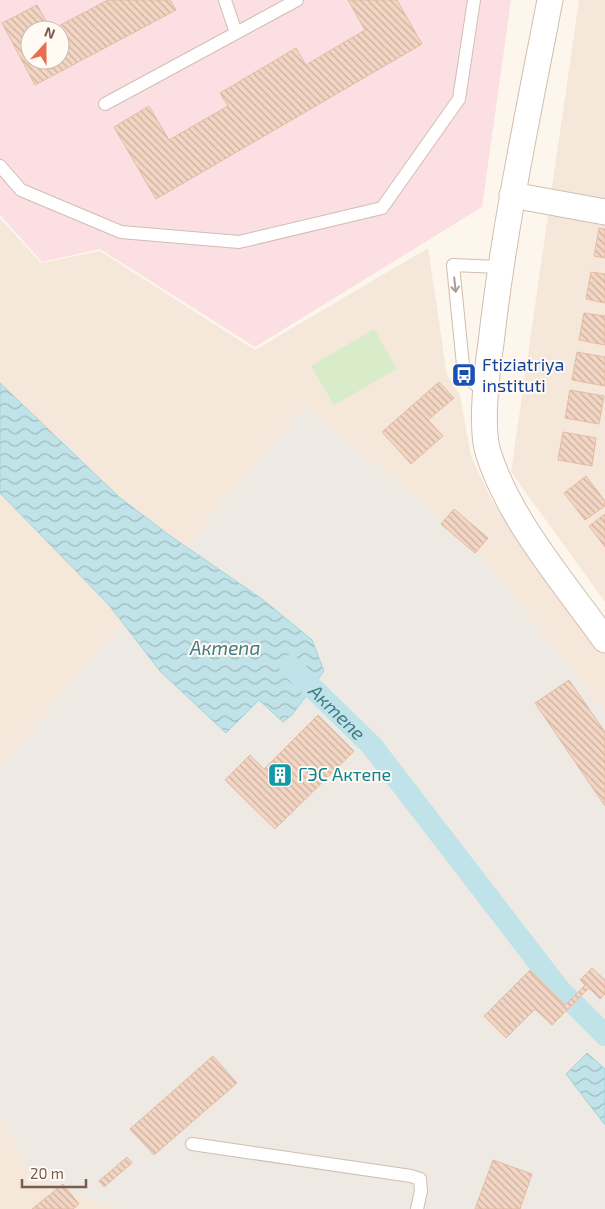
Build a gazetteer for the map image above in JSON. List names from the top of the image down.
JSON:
{
  "water": ["Актепа", "Актепе"],
  "places": {
    "bus stop": ["Ftiziatriya instituti"],
    "building": ["ГЭС Актепe"]
  },
  "scale_bar": "20 m",
  "north": "top"
}
